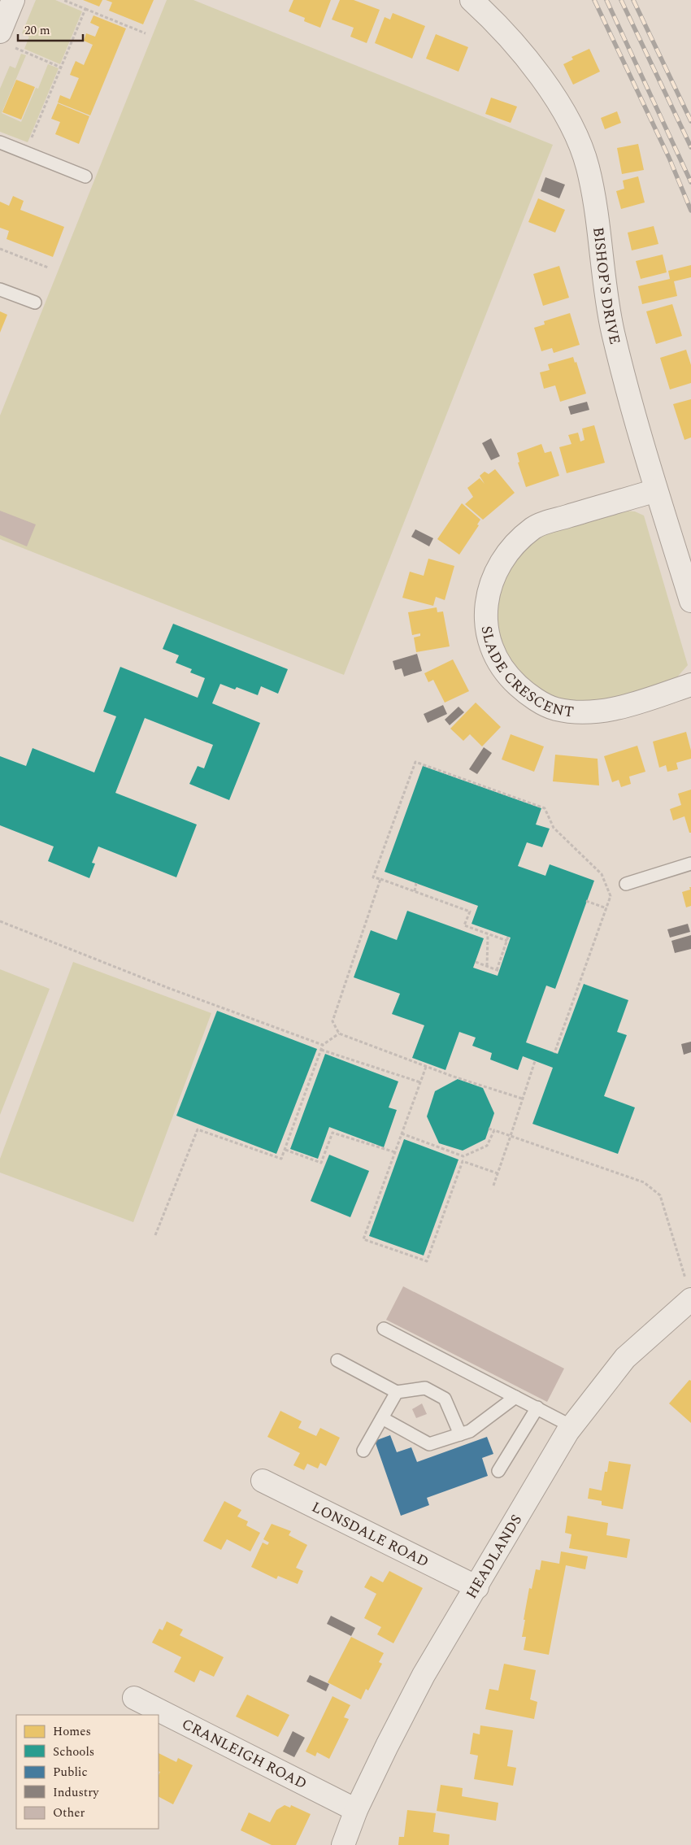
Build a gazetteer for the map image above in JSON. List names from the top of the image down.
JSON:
{
  "streets": {
    "street": [
      "BISHOP'S DRIVE",
      "SLADE CRESCENT",
      "LONSDALE ROAD",
      "HEADLANDS",
      "CRANLEIGH ROAD"
    ]
  },
  "crossings": [
    ["BISHOP'S DRIVE", "SLADE CRESCENT"],
    ["LONSDALE ROAD", "HEADLANDS"],
    ["HEADLANDS", "CRANLEIGH ROAD"]
  ],
  "legend": [
    "Homes",
    "Schools",
    "Public",
    "Industry",
    "Other"
  ],
  "scale_bar": "20 m"
}
